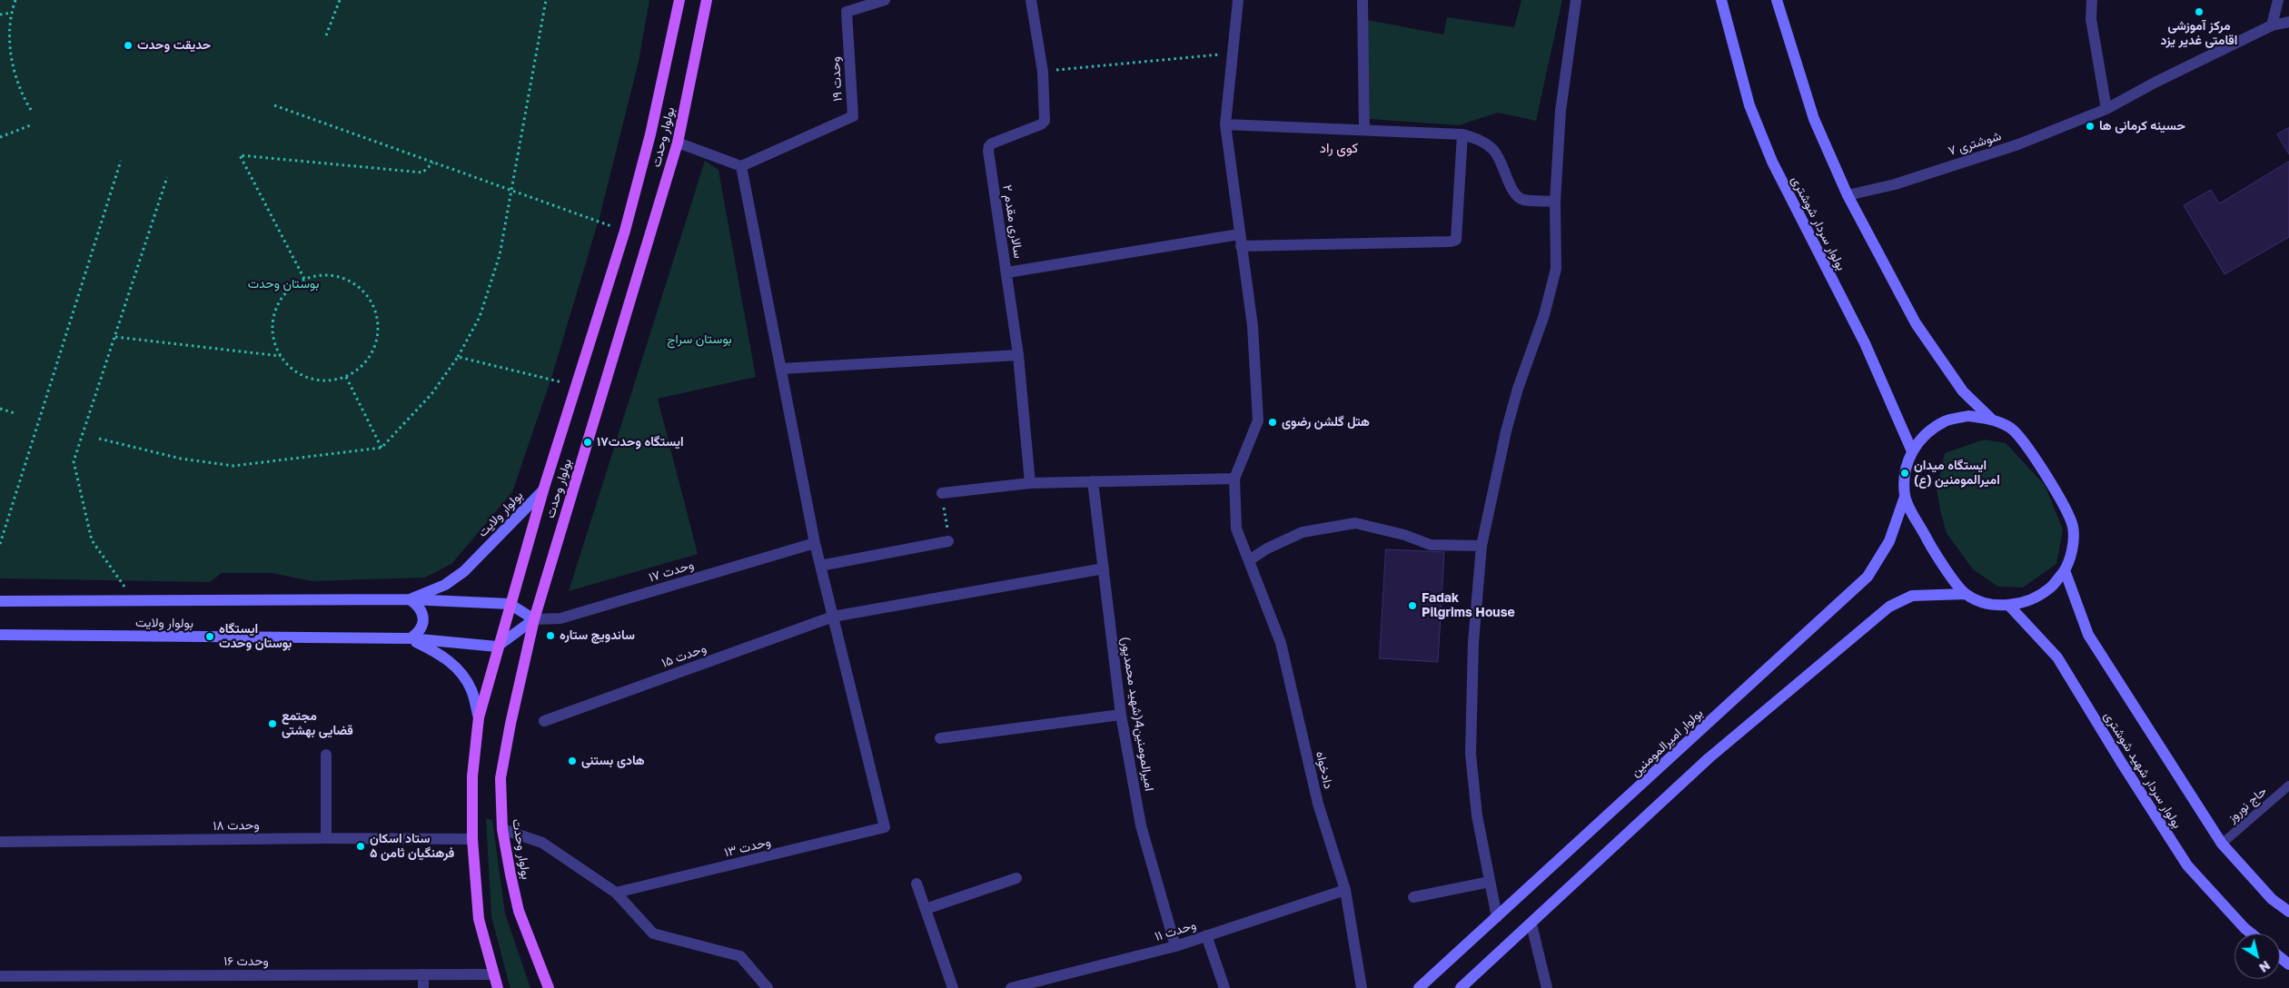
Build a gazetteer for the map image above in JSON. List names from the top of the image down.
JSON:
{
  "streets": {
    "main road": ["بولوار وحدت"],
    "street": [
      "وحدت ۱۹",
      "شوشتری ۷",
      "سالاری مقدم ۲",
      "بولوار سردار شوشتری",
      "بولوار ولایت",
      "وحدت ۱۷",
      "وحدت ۱۵",
      "امیرالمومنین4(شهید محمدپور)",
      "بولوار امیرالمومنین",
      "دادخواه",
      "بولوار سردار شهید شوشتری",
      "وحدت ۱۸",
      "وحدت ۱۳",
      "وحدت ۱۱",
      "وحدت ۱۶"
    ],
    "lane": ["حاج نوروز"]
  },
  "crossings": [
    ["بولوار وحدت", "بولوار ولایت"],
    ["بولوار وحدت", "وحدت ۱۷"],
    ["بولوار وحدت", "وحدت ۱۸"],
    ["بولوار وحدت", "وحدت ۱۶"],
    ["بولوار ولایت", "وحدت ۱۷"],
    ["وحدت ۱۵", "امیرالمومنین4(شهید محمدپور)"],
    ["وحدت ۱۵", "وحدت ۱۳"],
    ["امیرالمومنین4(شهید محمدپور)", "وحدت ۱۱"],
    ["دادخواه", "وحدت ۱۱"],
    ["بولوار سردار شهید شوشتری", "حاج نوروز"]
  ],
  "districts": ["کوی راد"],
  "parks": ["بوستان وحدت", "بوستان سراج"],
  "places": [
    "مرکز آموزشی اقامتی غدیر یزد",
    "حدیقت وحدت",
    "حسینه کرمانی ها",
    "هتل گلشن رضوی",
    "ایستگاه وحدت۱۷",
    "ایستگاه میدان امیرالمومنین (ع)",
    "Fadak Pilgrims House",
    "ساندویچ ستاره",
    "ایستگاه بوستان وحدت",
    "مجتمع قضایی بهشتی",
    "هادی بستنی",
    "ستاد اسکان فرهنگیان ثامن ۵"
  ],
  "north": "bottom right"
}
